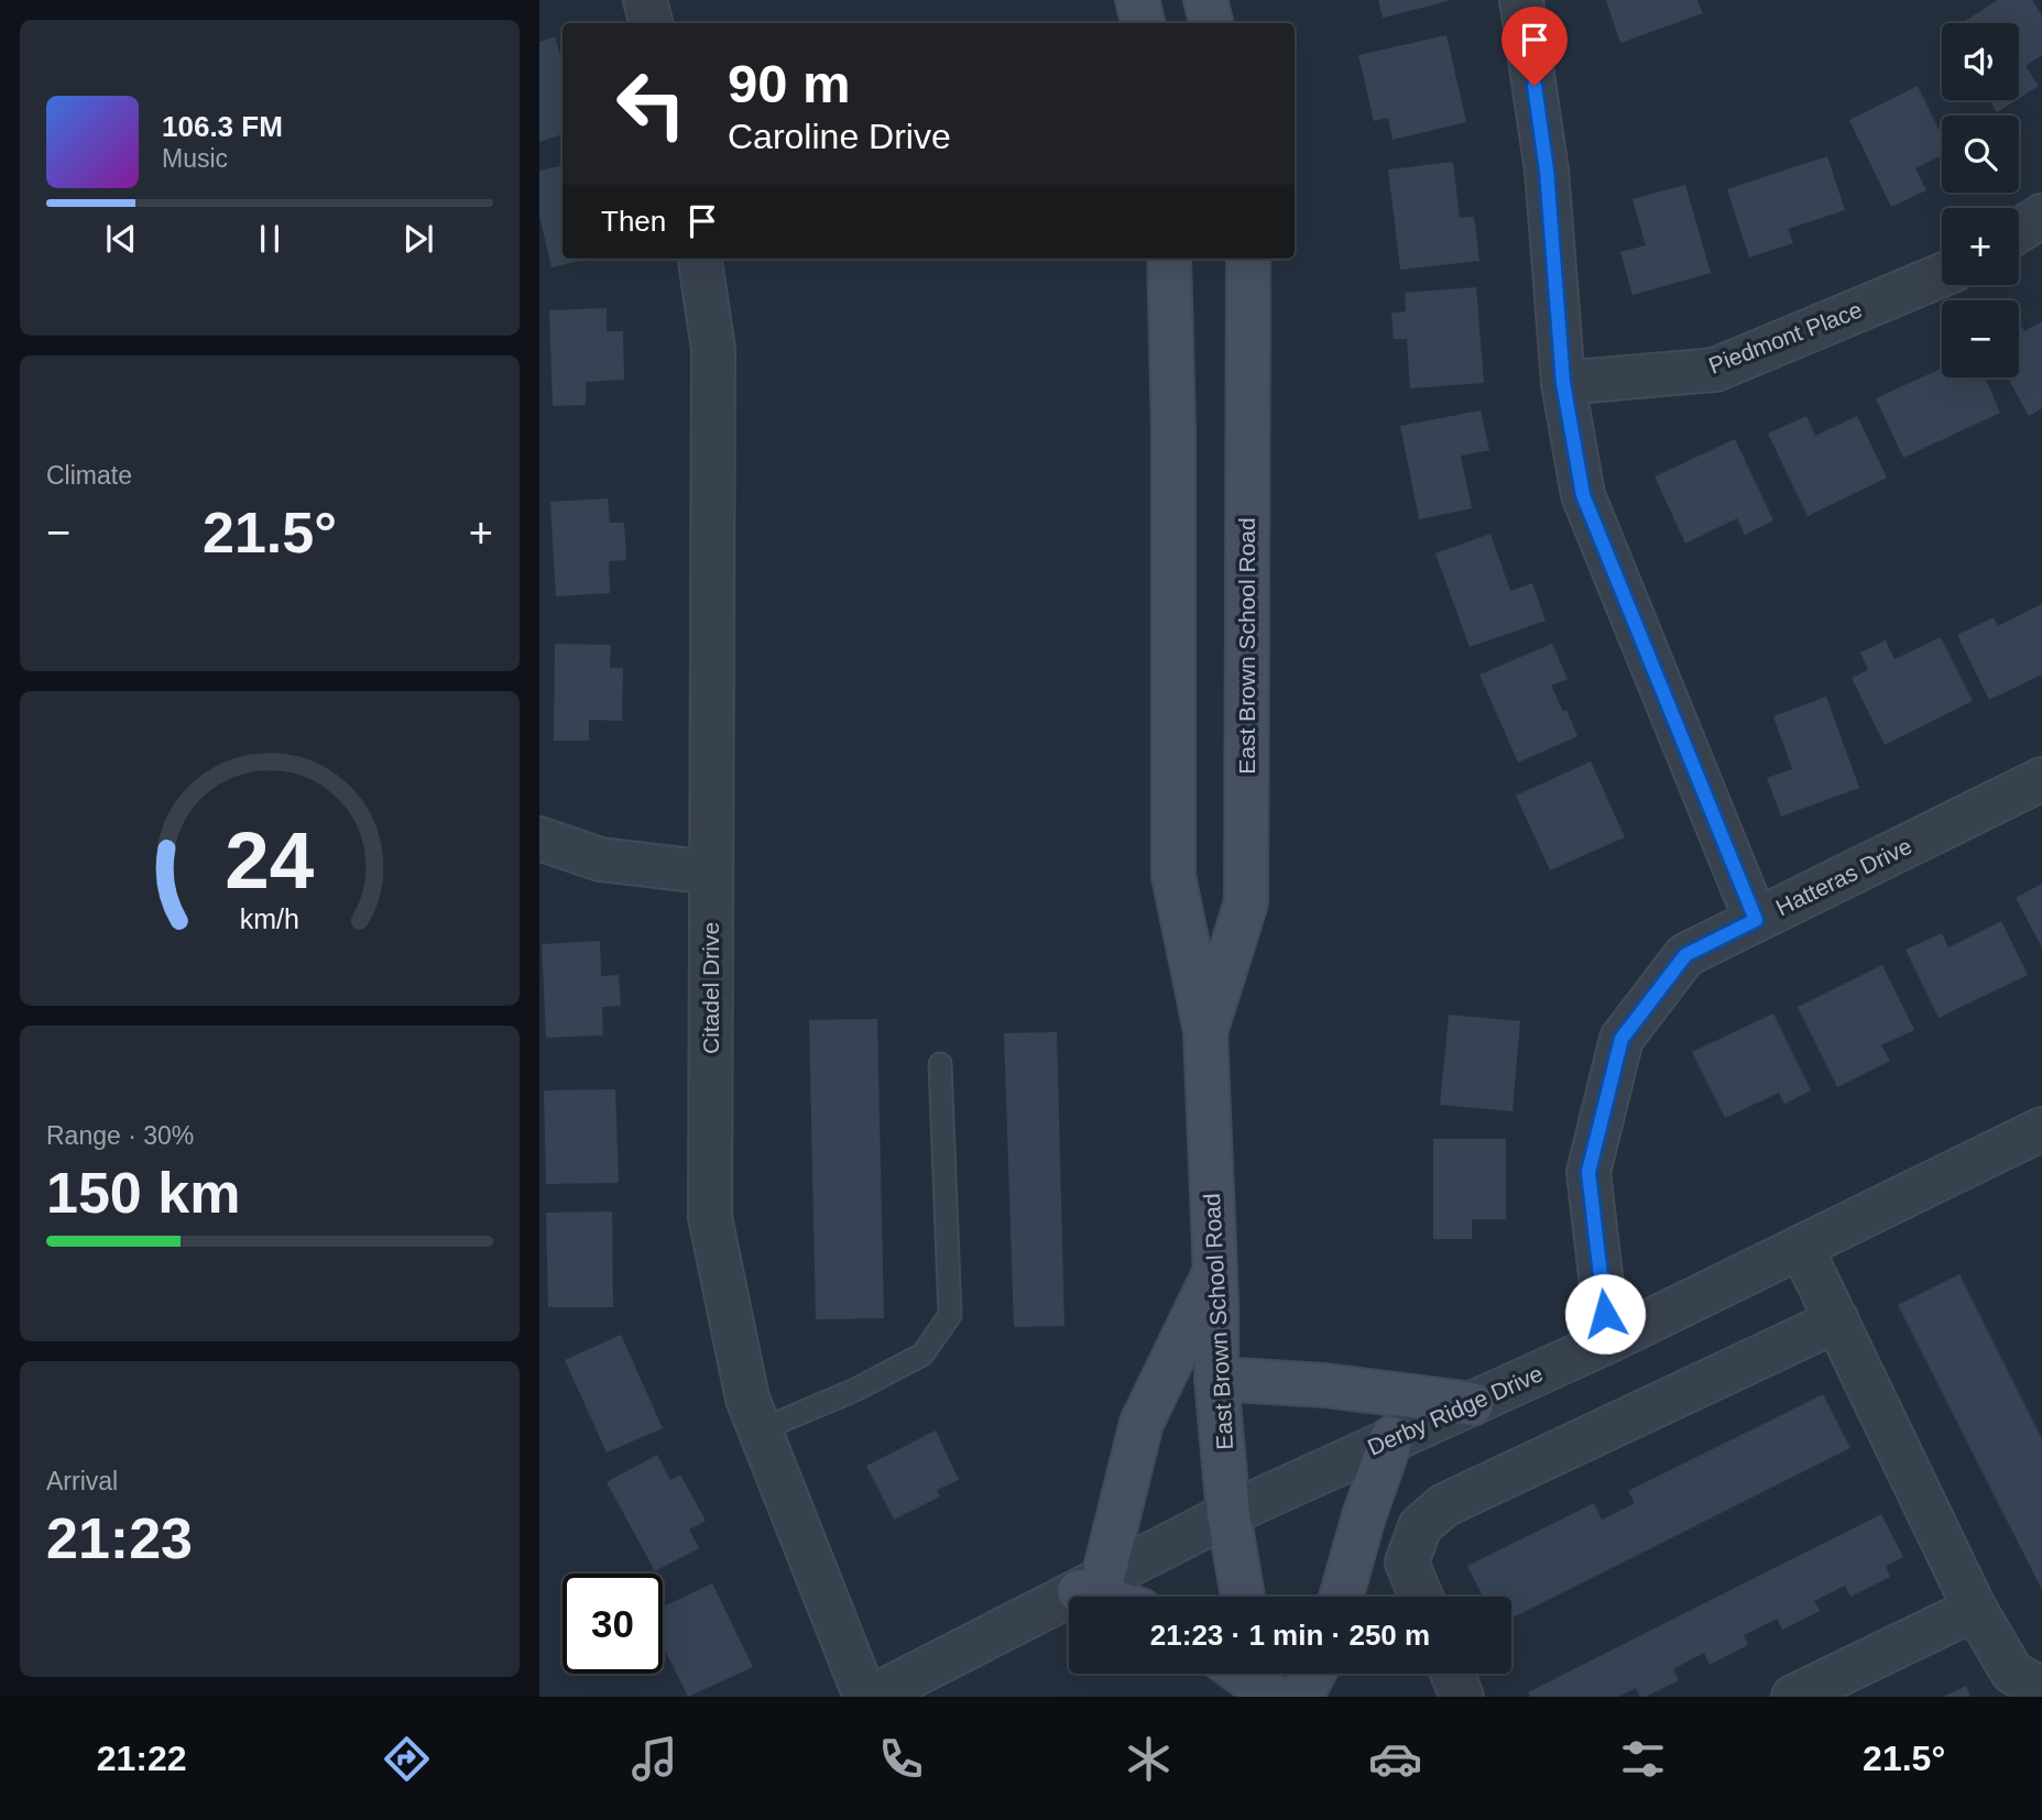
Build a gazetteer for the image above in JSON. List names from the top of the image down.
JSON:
{
  "streets": {
    "main road": ["East Brown School Road"],
    "street": [
      "Piedmont Place",
      "Hatteras Drive",
      "Citadel Drive",
      "Derby Ridge Drive"
    ]
  },
  "crossings": [
    ["East Brown School Road", "Derby Ridge Drive"],
    ["Hatteras Drive", "Derby Ridge Drive"]
  ],
  "page": {
    "map_buttons": ["+", "−"],
    "turn": ["90 m", "Caroline Drive"],
    "song": ["106.3 FM", "Music"],
    "then": "Then",
    "tile": [
      "Climate",
      ["Range · 30%", "150 km"],
      ["Arrival", "21:23"]
    ],
    "heat": ["−", "21.5°", "+"],
    "limit": "30",
    "trip": "21:23 · 1 min · 250 m",
    "tabs": ["21:22", "21.5°"],
    "gauge": ["24", "km/h"]
  }
}
